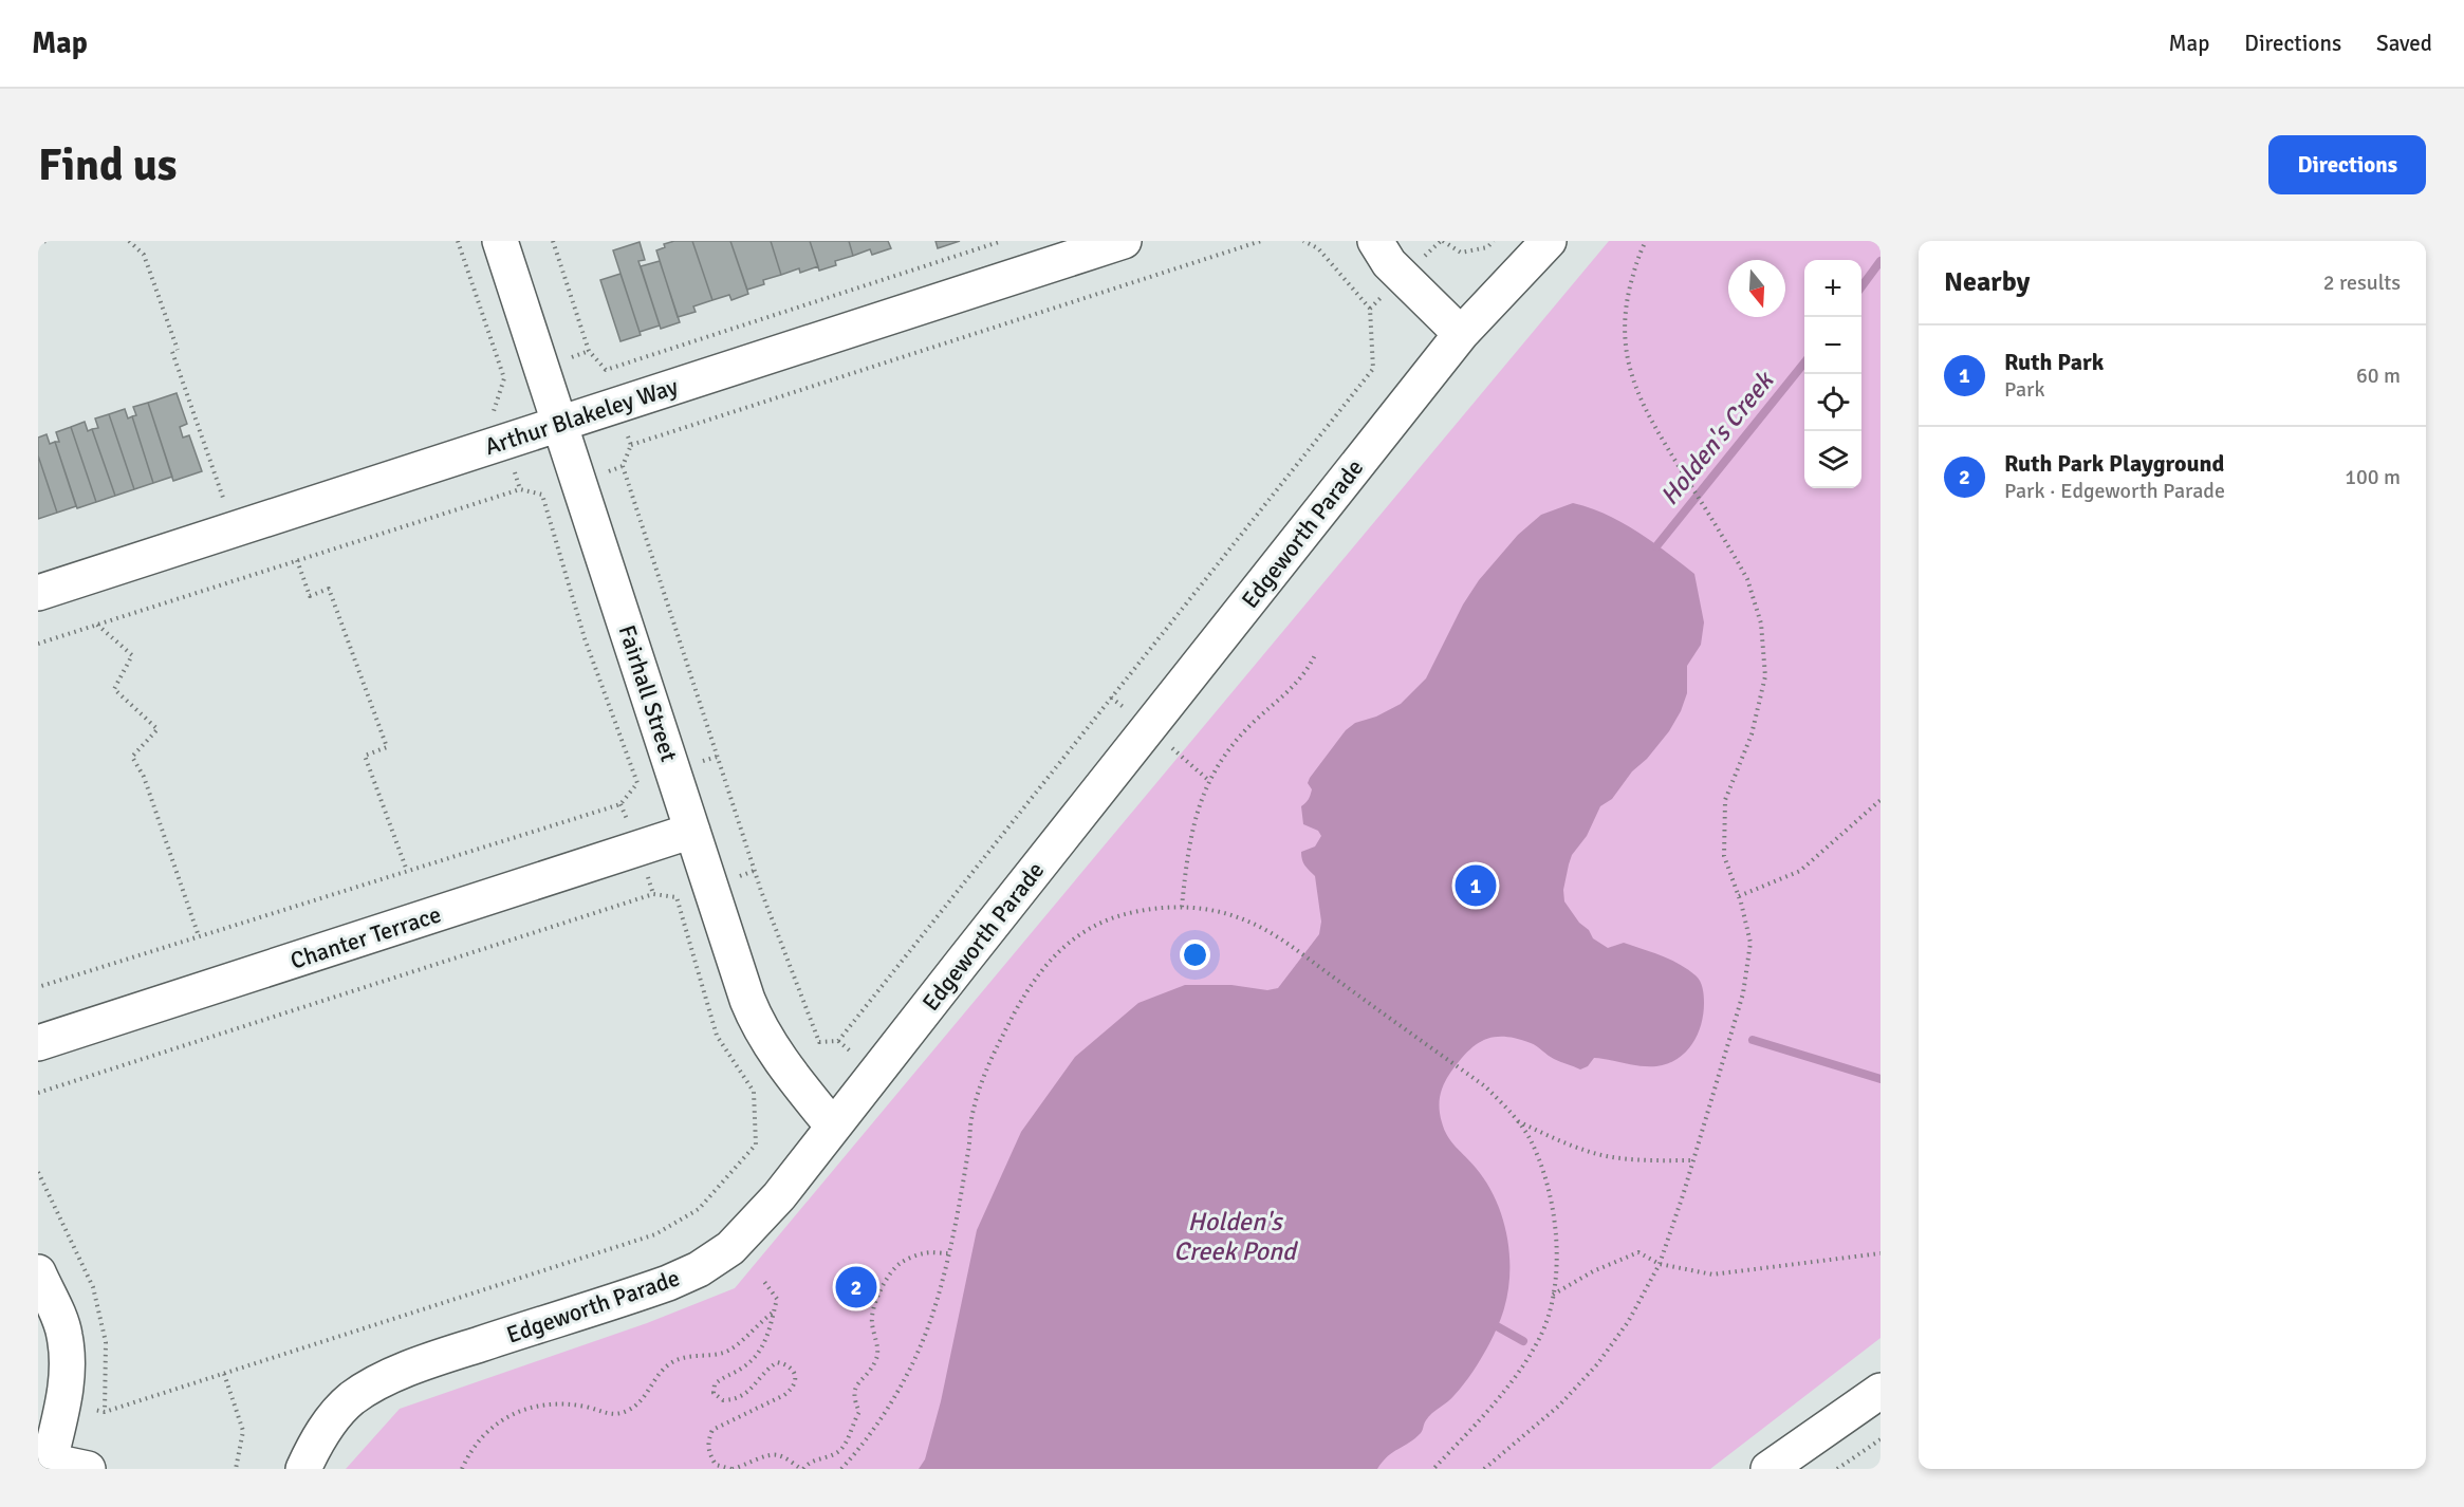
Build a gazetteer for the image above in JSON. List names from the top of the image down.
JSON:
{
  "streets": {
    "street": [
      "Arthur Blakeley Way",
      "Edgeworth Parade",
      "Fairhall Street",
      "Chanter Terrace"
    ]
  },
  "crossings": [
    ["Arthur Blakeley Way", "Fairhall Street"],
    ["Edgeworth Parade", "Fairhall Street"],
    ["Fairhall Street", "Chanter Terrace"]
  ],
  "water": ["Holden's Creek", "Holden's Creek Pond"],
  "north": "bottom",
  "page": {
    "header": "Map",
    "nav": ["Map", "Directions", "Saved"],
    "buttons": "Directions",
    "title": "Find us",
    "heading": ["Nearby", "2 results"],
    "map_buttons": ["+", "−"],
    "list": [
      {
        "mark": "1",
        "name": "Ruth Park",
        "note": "Park",
        "value": "60 m"
      },
      {
        "mark": "2",
        "name": "Ruth Park Playground",
        "note": "Park · Edgeworth Parade",
        "value": "100 m"
      }
    ],
    "pins": ["1", "2"]
  }
}
